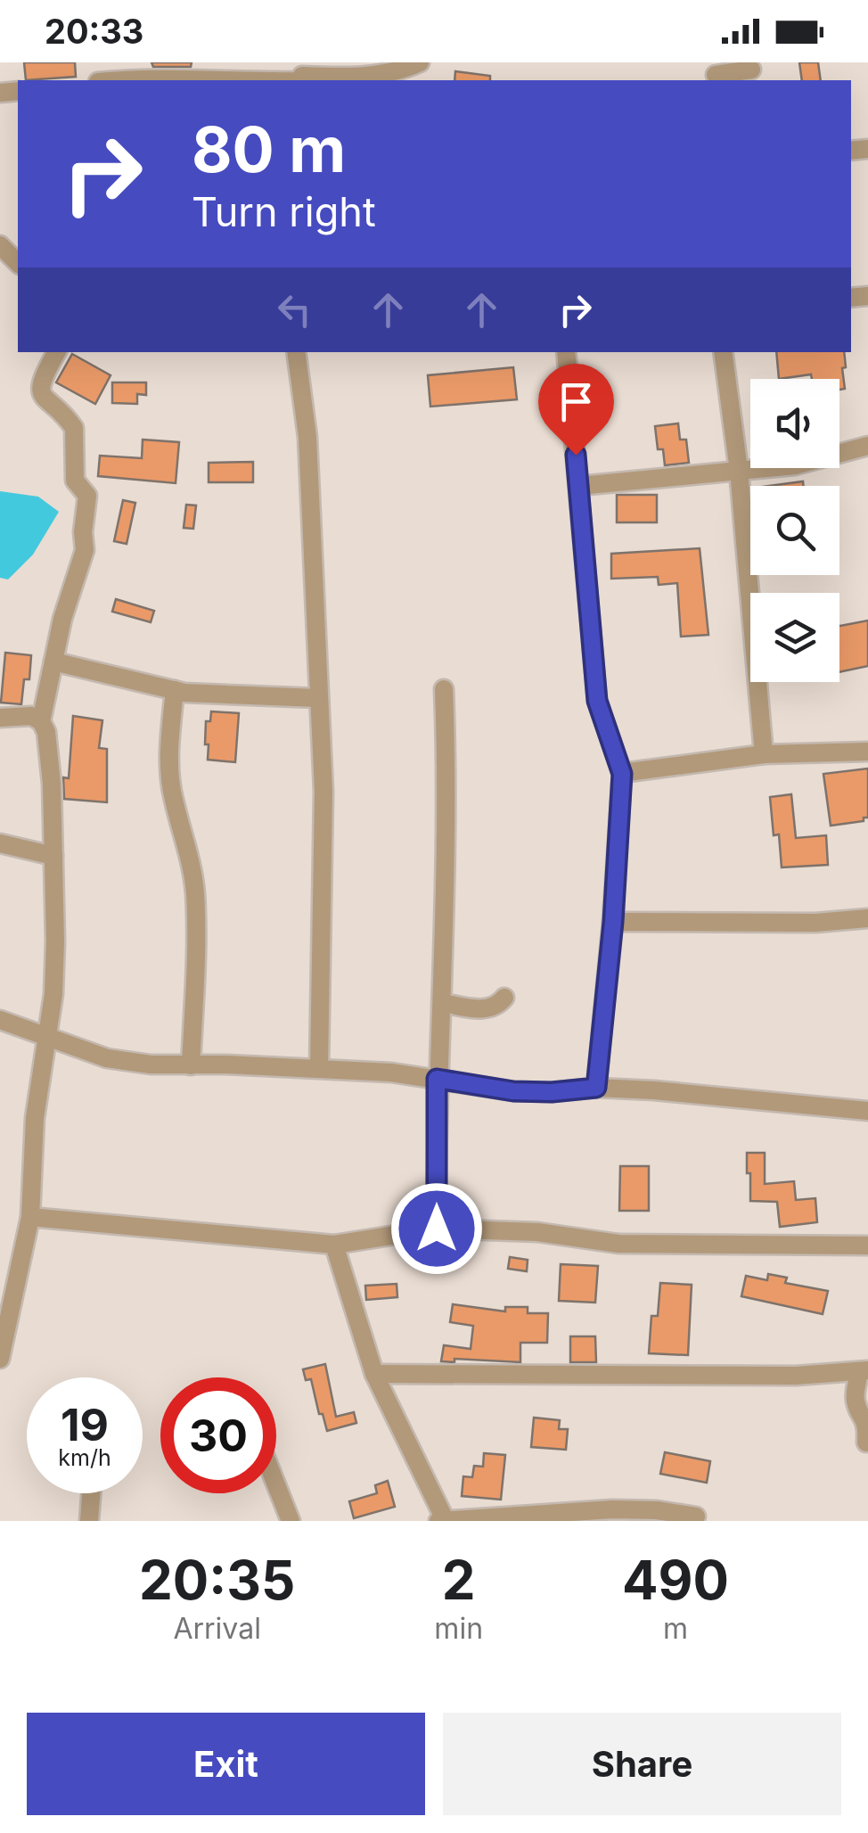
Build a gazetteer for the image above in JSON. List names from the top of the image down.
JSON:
{
  "page": {
    "status": "20:33",
    "turn": ["80 m", "Turn right"],
    "speed": "19 km/h",
    "limit": "30",
    "eta": [
      "20:35",
      "Arrival",
      "2",
      "min",
      "490",
      "m"
    ],
    "buttons": ["Exit", "Share"]
  }
}
